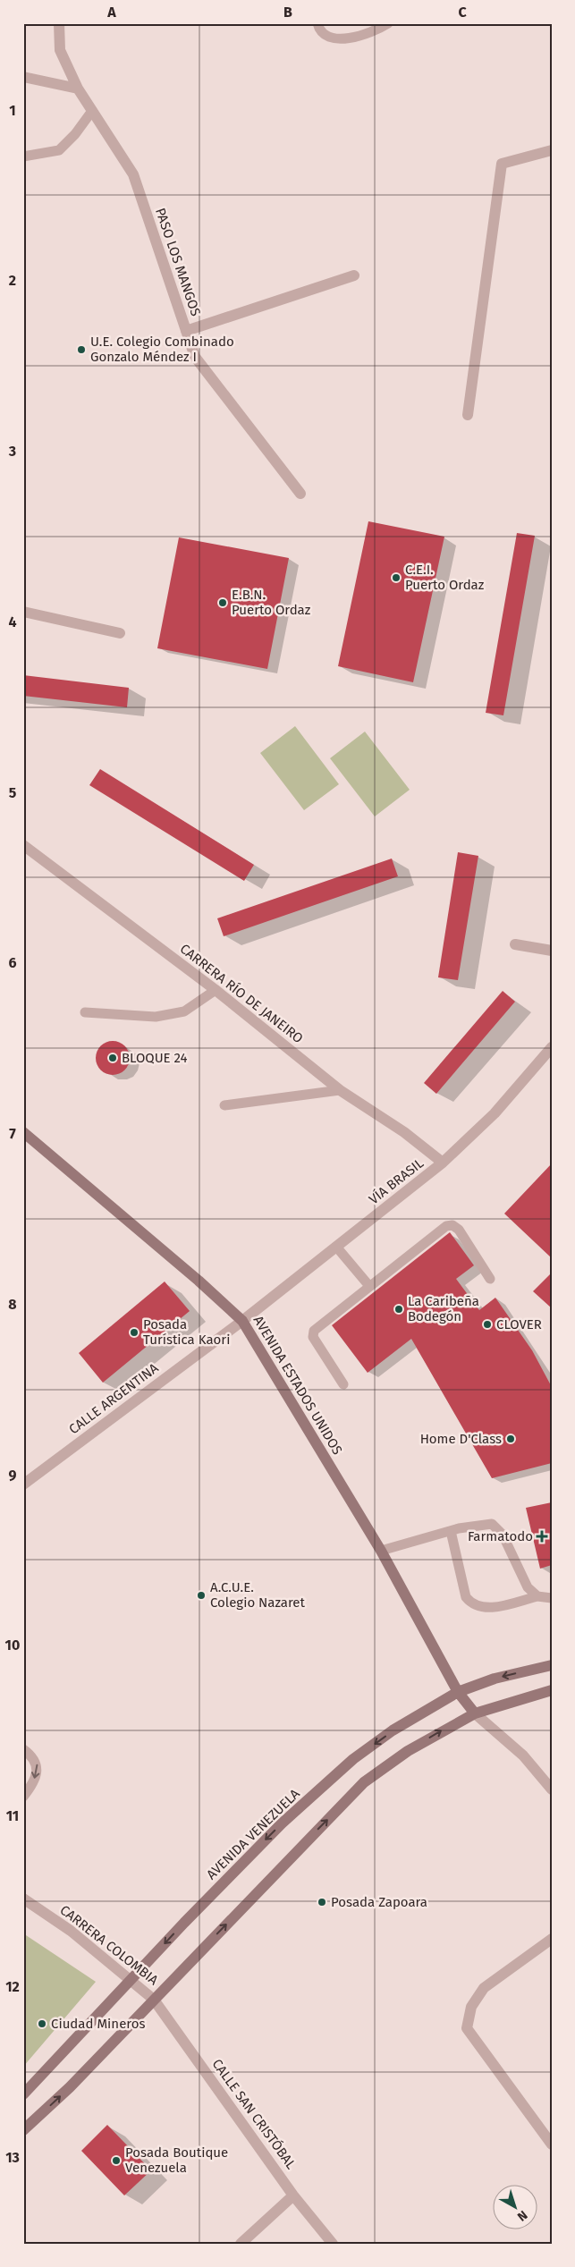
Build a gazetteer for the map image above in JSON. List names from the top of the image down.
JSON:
{
  "streets": {
    "street": [
      "PASO LOS MANGOS",
      "CARRERA RÍO DE JANEIRO",
      "VÍA BRASIL",
      "AVENIDA ESTADOS UNIDOS",
      "CALLE ARGENTINA",
      "AVENIDA VENEZUELA",
      "CARRERA COLOMBIA",
      "CALLE SAN CRISTÓBAL"
    ]
  },
  "crossings": [
    ["CARRERA RÍO DE JANEIRO", "VÍA BRASIL"],
    ["VÍA BRASIL", "AVENIDA ESTADOS UNIDOS"],
    ["VÍA BRASIL", "CALLE ARGENTINA"],
    ["AVENIDA ESTADOS UNIDOS", "CALLE ARGENTINA"],
    ["AVENIDA ESTADOS UNIDOS", "AVENIDA VENEZUELA"],
    ["AVENIDA VENEZUELA", "CARRERA COLOMBIA"],
    ["CARRERA COLOMBIA", "CALLE SAN CRISTÓBAL"]
  ],
  "places": {
    "other": [
      "U.E. Colegio Combinado Gonzalo Méndez I",
      "C.E.I. Puerto Ordaz",
      "E.B.N. Puerto Ordaz",
      "BLOQUE 24",
      "La Caribeña Bodegón",
      "CLOVER",
      "Posada Turística Kaori",
      "Home D'Class",
      "A.C.U.E. Colegio Nazaret",
      "Posada Zapoara",
      "Ciudad Mineros",
      "Posada Boutique Venezuela"
    ],
    "health": ["Farmatodo"]
  },
  "north": "bottom right",
  "grid": {
    "columns": ["A", "B", "C"],
    "rows": [
      "1",
      "2",
      "3",
      "4",
      "5",
      "6",
      "7",
      "8",
      "9",
      "10",
      "11",
      "12",
      "13"
    ]
  }
}
